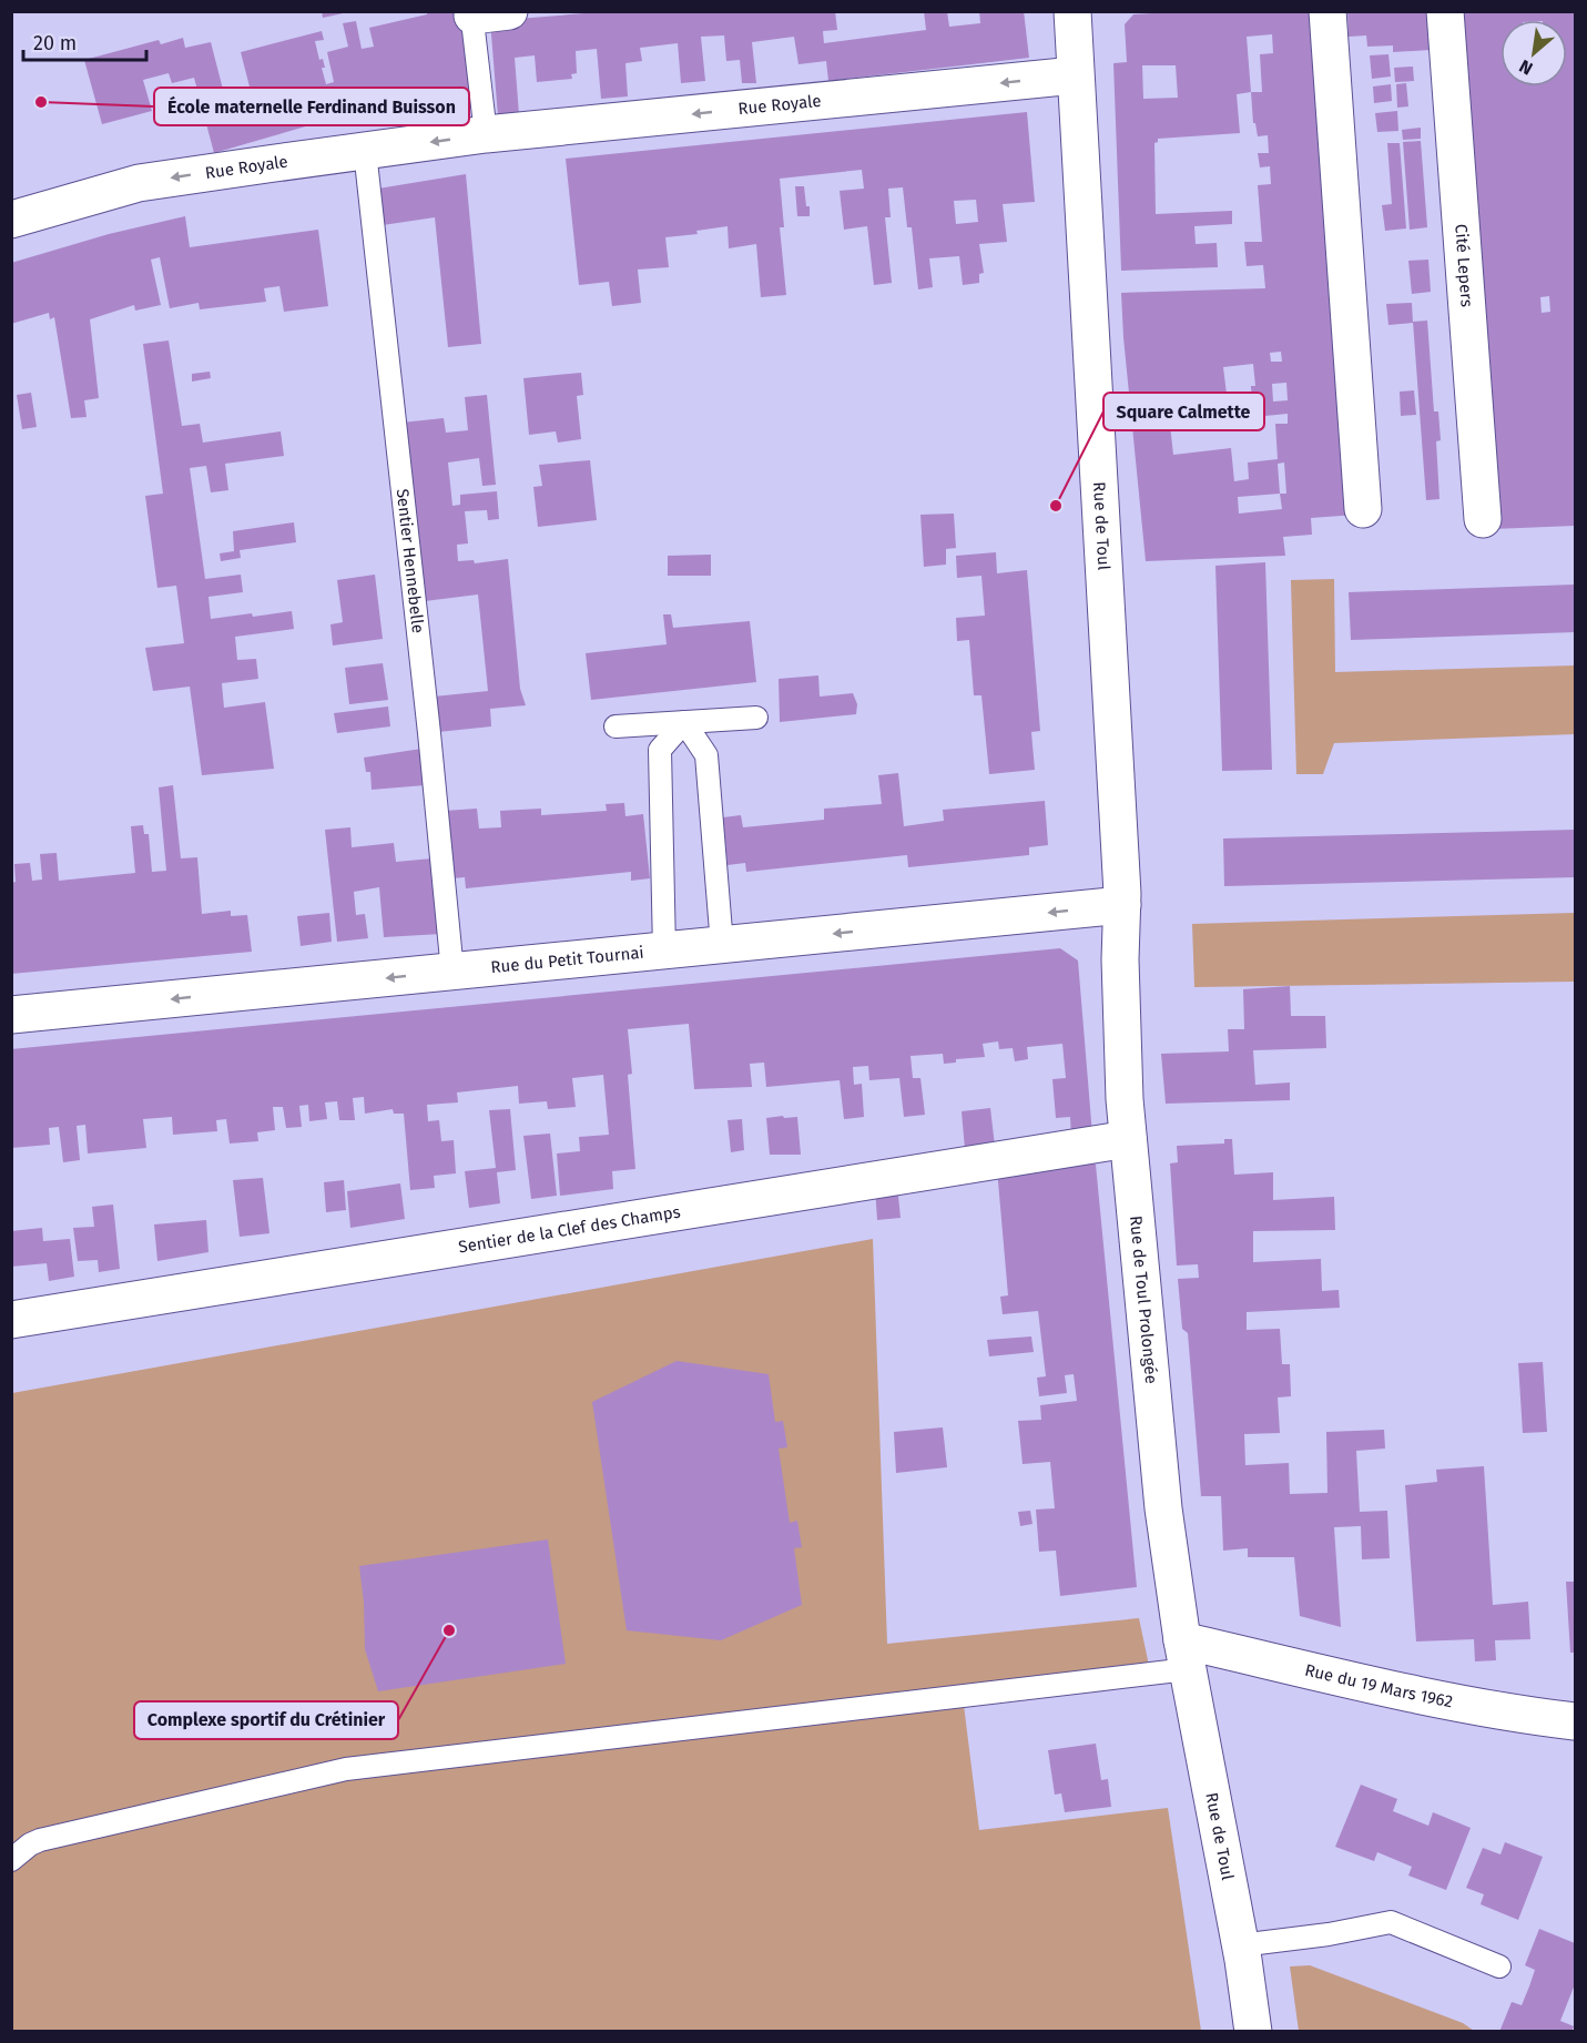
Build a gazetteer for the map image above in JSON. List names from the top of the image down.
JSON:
{
  "streets": {
    "street": [
      "Rue Royale",
      "Cité Lepers",
      "Rue de Toul",
      "Rue du Petit Tournai",
      "Sentier de la Clef des Champs",
      "Rue de Toul Prolongée",
      "Rue du 19 Mars 1962"
    ],
    "lane": ["Sentier Hennebelle"]
  },
  "crossings": [
    ["Rue Royale", "Rue de Toul"],
    ["Rue Royale", "Sentier Hennebelle"],
    ["Rue de Toul", "Rue du Petit Tournai"],
    ["Rue de Toul", "Rue de Toul Prolongée"],
    ["Rue de Toul", "Rue du 19 Mars 1962"],
    ["Sentier Hennebelle", "Rue du Petit Tournai"],
    ["Sentier de la Clef des Champs", "Rue de Toul Prolongée"],
    ["Rue de Toul Prolongée", "Rue du 19 Mars 1962"]
  ],
  "one_way": ["Rue Royale", "Rue du Petit Tournai"],
  "places": ["École maternelle Ferdinand Buisson", "Square Calmette", "Complexe sportif du Crétinier"],
  "scale_bar": "20 m",
  "north": "bottom left"
}
